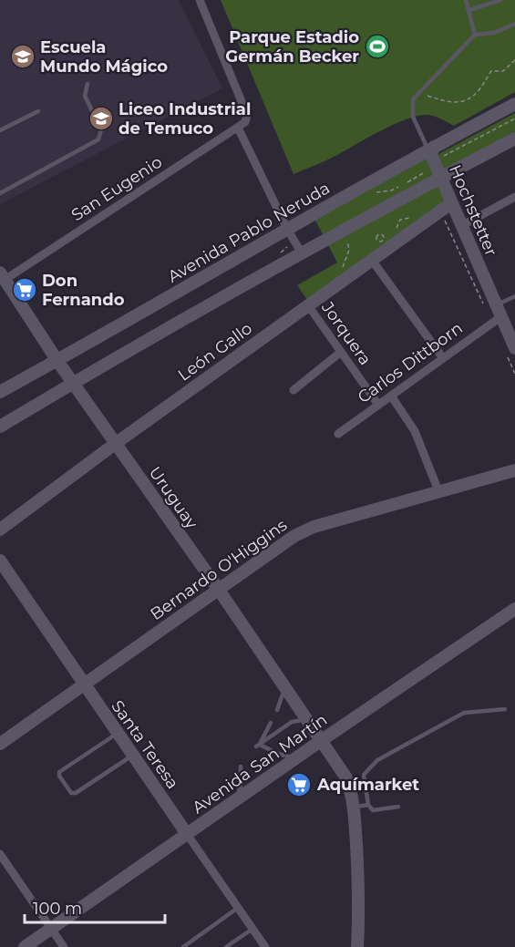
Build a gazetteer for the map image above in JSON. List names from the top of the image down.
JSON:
{
  "streets": {
    "main road": [
      "Hochstetter",
      "Avenida Pablo Neruda",
      "León Gallo",
      "Uruguay",
      "Bernardo O'Higgins",
      "Santa Teresa",
      "Avenida San Martín"
    ],
    "street": ["San Eugenio", "Jorquera", "Carlos Dittborn"]
  },
  "crossings": [
    ["San Eugenio", "Uruguay"],
    ["Hochstetter", "Avenida Pablo Neruda"],
    ["Hochstetter", "León Gallo"],
    ["Hochstetter", "Carlos Dittborn"],
    ["Avenida Pablo Neruda", "Uruguay"],
    ["Jorquera", "León Gallo"],
    ["Jorquera", "Carlos Dittborn"],
    ["León Gallo", "Uruguay"],
    ["Uruguay", "Bernardo O'Higgins"],
    ["Uruguay", "Avenida San Martín"],
    ["Bernardo O'Higgins", "Santa Teresa"],
    ["Santa Teresa", "Avenida San Martín"]
  ],
  "places": {
    "sports": ["Parque Estadio Germán Becker"],
    "school or university": ["Escuela Mundo Mágico", "Liceo Industrial de Temuco"],
    "supermarket": ["Don Fernando", "Aquímarket"]
  },
  "scale_bar": "100 m"
}
